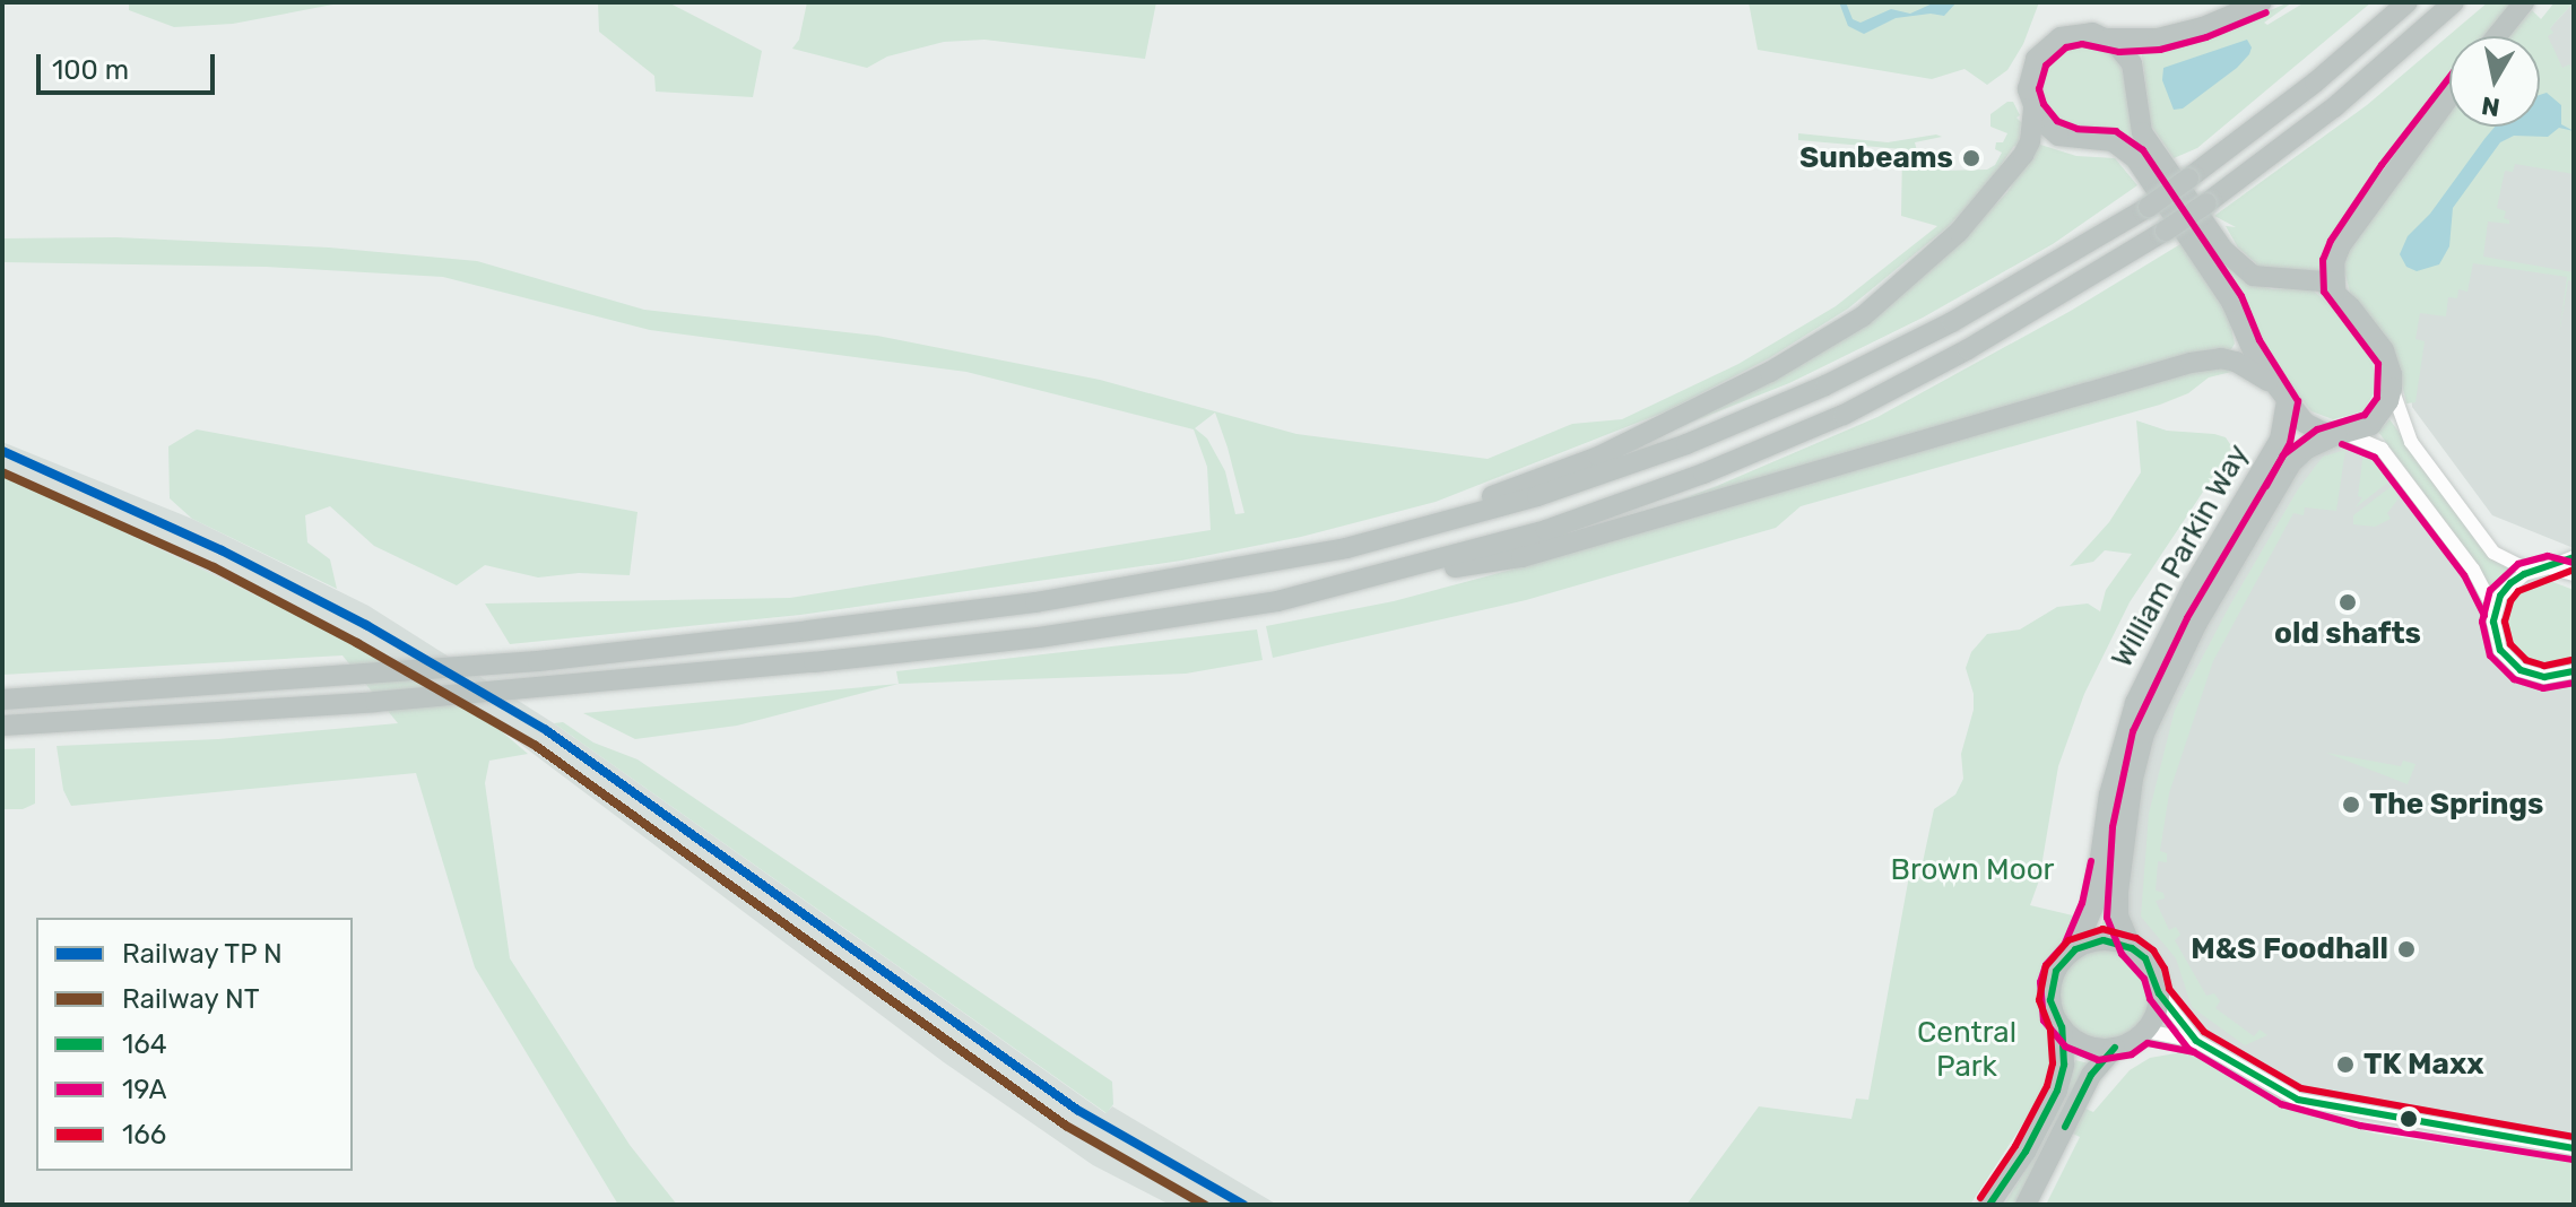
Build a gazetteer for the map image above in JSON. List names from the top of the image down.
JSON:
{
  "streets": {
    "highway": ["William Parkin Way"]
  },
  "parks": ["Brown Moor", "Central Park"],
  "places": [
    "Sunbeams",
    "old shafts",
    "The Springs",
    "M&S Foodhall",
    "TK Maxx"
  ],
  "lines": [
    "transit line 19A",
    "rail line NT",
    "transit line 164",
    "transit line 166"
  ],
  "legend": [
    "Railway TP N",
    "Railway NT",
    "164",
    "19A",
    "166"
  ],
  "scale_bar": "100 m",
  "north": "bottom"
}
